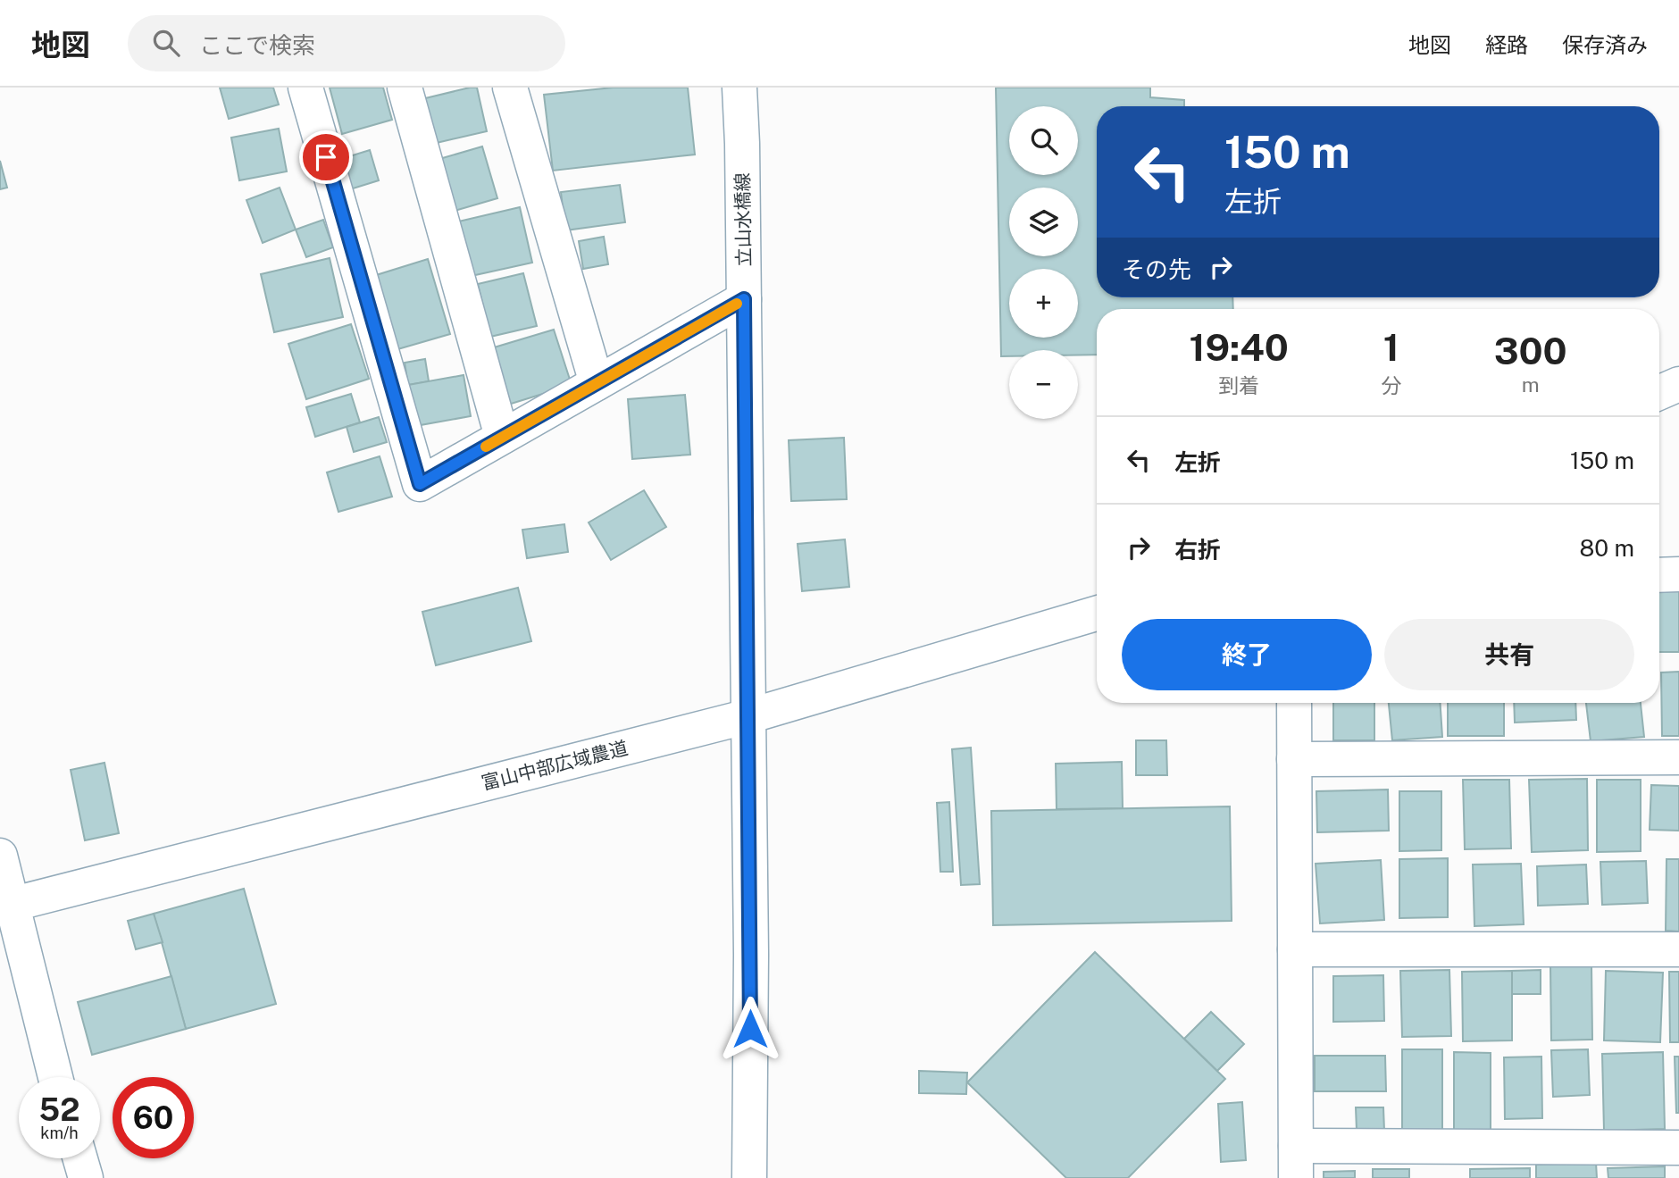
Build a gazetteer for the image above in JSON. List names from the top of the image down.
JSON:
{
  "streets": {
    "street": ["立山水橋線", "富山中部広域農道"]
  },
  "crossings": [
    ["立山水橋線", "富山中部広域農道"]
  ],
  "page": {
    "header": "地図",
    "search": "ここで検索",
    "nav": ["地図", "経路", "保存済み"],
    "map_buttons": ["+", "−"],
    "turn": ["150 m", "左折"],
    "then": "その先",
    "eta": [
      "19:40",
      "到着",
      "1",
      "分",
      "300",
      "m"
    ],
    "list": [
      {
        "name": "左折",
        "value": "150 m"
      },
      {
        "name": "右折",
        "value": "80 m"
      }
    ],
    "buttons": ["終了", "共有"],
    "speed": "52 km/h",
    "limit": "60"
  }
}
